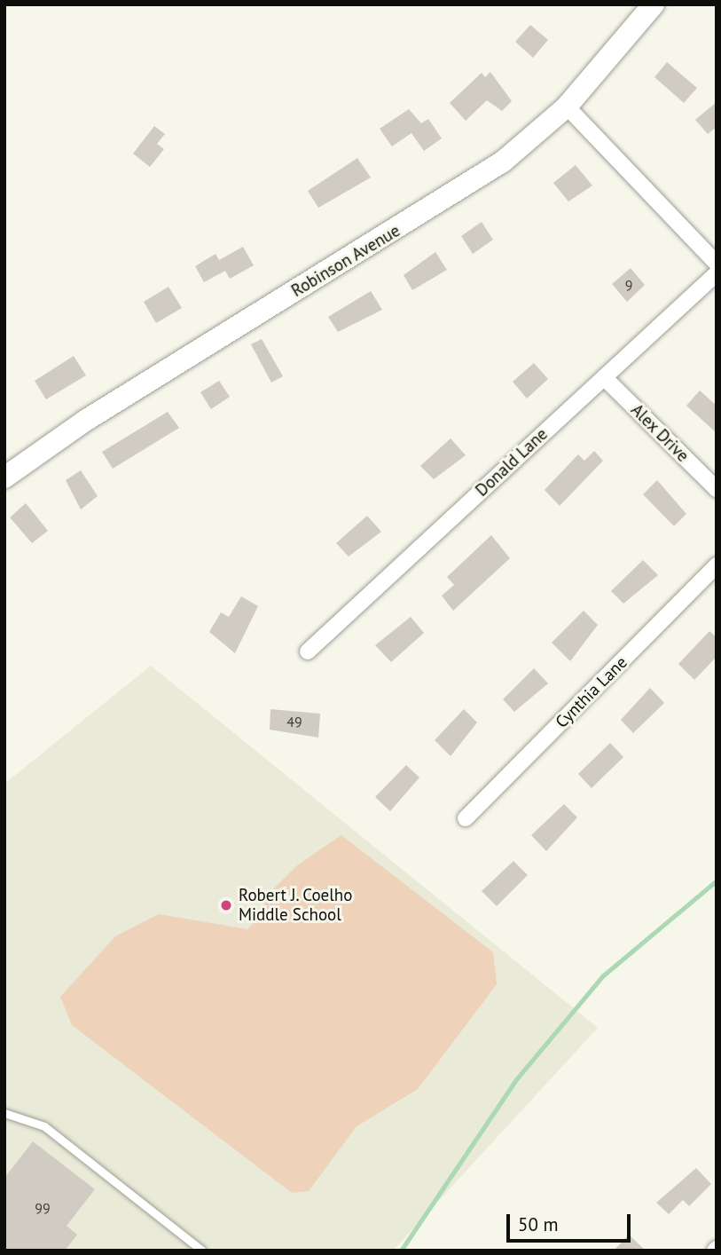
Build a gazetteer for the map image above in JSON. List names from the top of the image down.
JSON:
{
  "streets": {
    "street": [
      "Robinson Avenue",
      "Alex Drive",
      "Donald Lane",
      "Cynthia Lane"
    ]
  },
  "crossings": [
    ["Alex Drive", "Donald Lane"]
  ],
  "places": ["Robert J. Coelho Middle School"],
  "house_numbers": ["9", "49", "99"],
  "scale_bar": "50 m"
}
